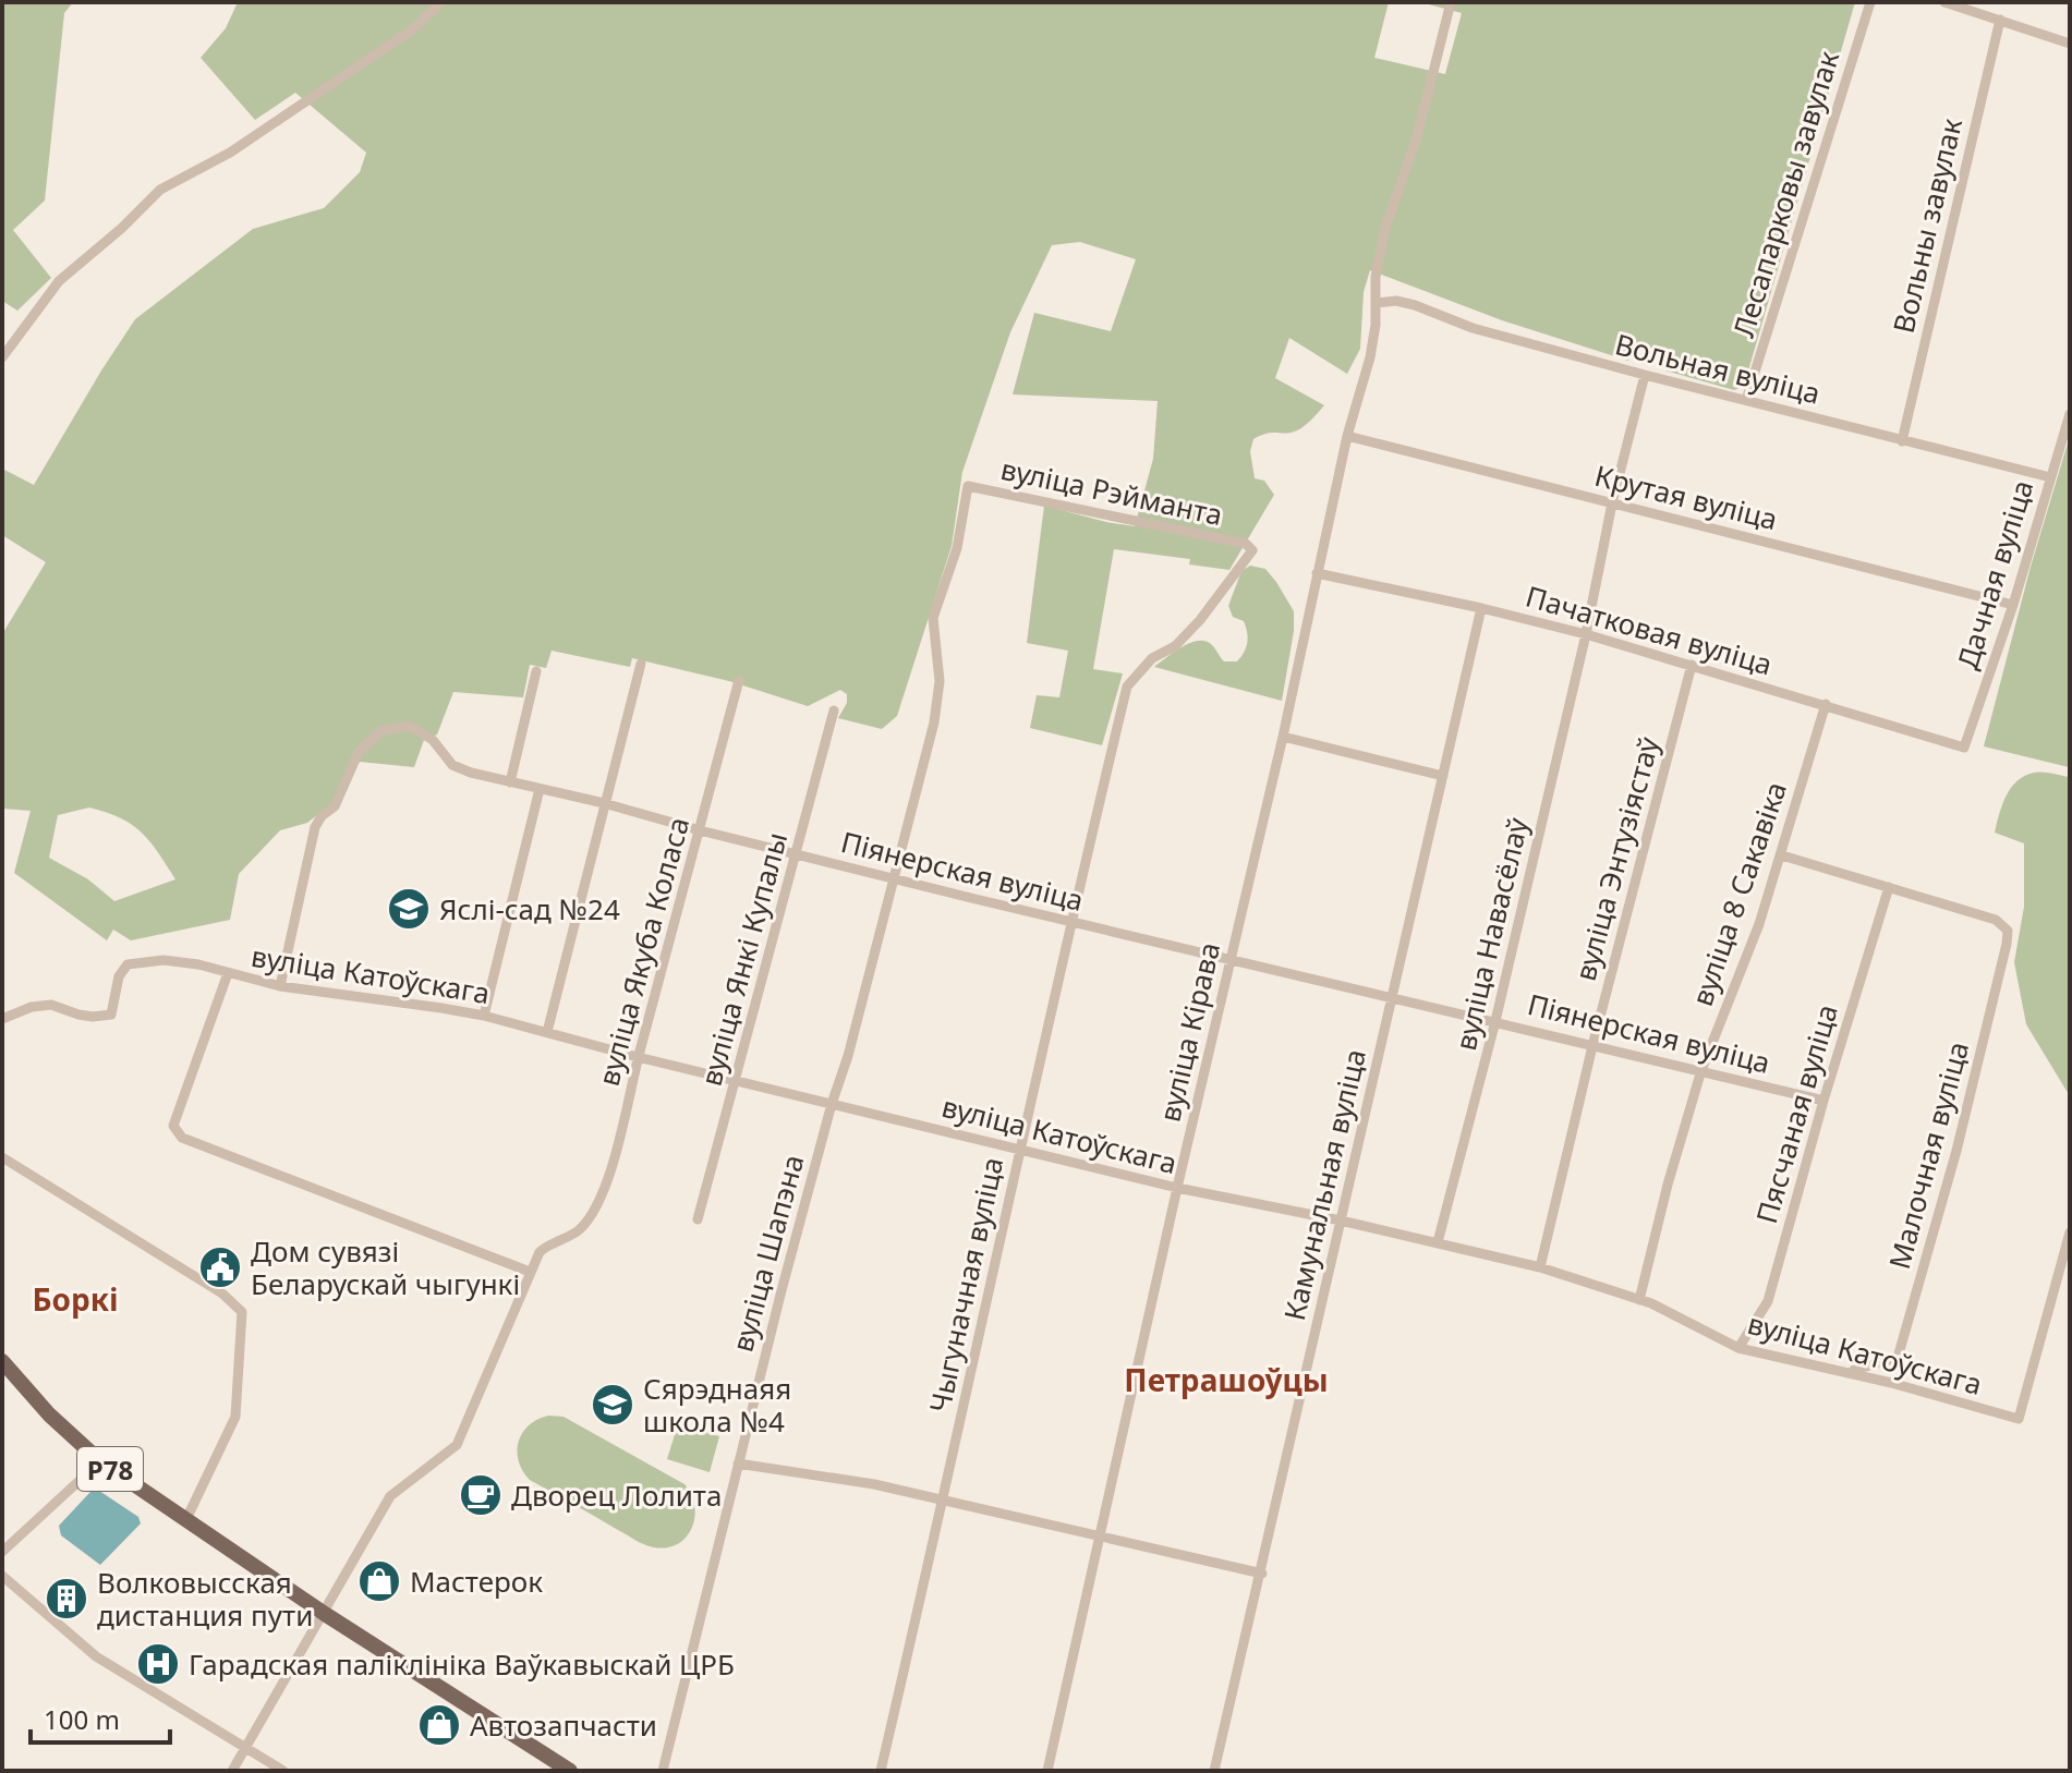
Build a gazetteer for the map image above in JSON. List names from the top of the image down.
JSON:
{
  "streets": {
    "main road": ["Р78"],
    "street": [
      "Лесапарковы завулак",
      "Вольны завулак",
      "Вольная вуліца",
      "вуліца Рэйманта",
      "Крутая вуліца",
      "Дачная вуліца",
      "Пачатковая вуліца",
      "вуліца Энтузіястаў",
      "Піянерская вуліца",
      "вуліца 8 Сакавіка",
      "вуліца Навасёлаў",
      "вуліца Якуба Коласа",
      "вуліца Янкі Купалы",
      "вуліца Катоўскага",
      "вуліца Кірава",
      "Пясчаная вуліца",
      "Малочная вуліца",
      "Камунальная вуліца",
      "вуліца Шапэна",
      "Чыгуначная вуліца"
    ]
  },
  "crossings": [
    ["Лесапарковы завулак", "Вольная вуліца"],
    ["Вольны завулак", "Вольная вуліца"],
    ["Вольная вуліца", "Дачная вуліца"],
    ["Вольная вуліца", "вуліца Навасёлаў"],
    ["Вольная вуліца", "вуліца Кірава"],
    ["вуліца Рэйманта", "Піянерская вуліца"],
    ["вуліца Рэйманта", "вуліца Катоўскага"],
    ["вуліца Рэйманта", "вуліца Шапэна"],
    ["вуліца Рэйманта", "Чыгуначная вуліца"],
    ["Крутая вуліца", "Дачная вуліца"],
    ["Крутая вуліца", "вуліца Навасёлаў"],
    ["Крутая вуліца", "вуліца Кірава"],
    ["Дачная вуліца", "Пачатковая вуліца"],
    ["Пачатковая вуліца", "вуліца Энтузіястаў"],
    ["Пачатковая вуліца", "вуліца 8 Сакавіка"],
    ["Пачатковая вуліца", "вуліца Навасёлаў"],
    ["Пачатковая вуліца", "вуліца Кірава"],
    ["Пачатковая вуліца", "Камунальная вуліца"],
    ["вуліца Энтузіястаў", "Піянерская вуліца"],
    ["вуліца Энтузіястаў", "вуліца Катоўскага"],
    ["Піянерская вуліца", "вуліца 8 Сакавіка"],
    ["Піянерская вуліца", "вуліца Навасёлаў"],
    ["Піянерская вуліца", "вуліца Якуба Коласа"],
    ["Піянерская вуліца", "вуліца Янкі Купалы"],
    ["Піянерская вуліца", "вуліца Катоўскага"],
    ["Піянерская вуліца", "вуліца Кірава"],
    ["Піянерская вуліца", "Пясчаная вуліца"],
    ["Піянерская вуліца", "Камунальная вуліца"],
    ["Піянерская вуліца", "Чыгуначная вуліца"],
    ["вуліца 8 Сакавіка", "вуліца Катоўскага"],
    ["вуліца Навасёлаў", "вуліца Катоўскага"],
    ["вуліца Якуба Коласа", "вуліца Катоўскага"],
    ["вуліца Янкі Купалы", "вуліца Катоўскага"],
    ["вуліца Катоўскага", "вуліца Кірава"],
    ["вуліца Катоўскага", "Пясчаная вуліца"],
    ["вуліца Катоўскага", "Малочная вуліца"],
    ["вуліца Катоўскага", "Камунальная вуліца"],
    ["вуліца Катоўскага", "вуліца Шапэна"],
    ["вуліца Катоўскага", "Чыгуначная вуліца"],
    ["Пясчаная вуліца", "Малочная вуліца"]
  ],
  "districts": ["Боркі", "Петрашоўцы"],
  "places": {
    "school or university": ["Яслі-сад №24", "Сярэднаяя школа №4"],
    "public building": ["Дом сувязі Беларускай чыгункі"],
    "cafe": ["Дворец Лолита"],
    "shop": ["Мастерок", "Автозапчасти"],
    "building": ["Волковысская дистанция пути"],
    "hospital": ["Гарадская паліклініка Ваўкавыскай ЦРБ"]
  },
  "scale_bar": "100 m"
}
